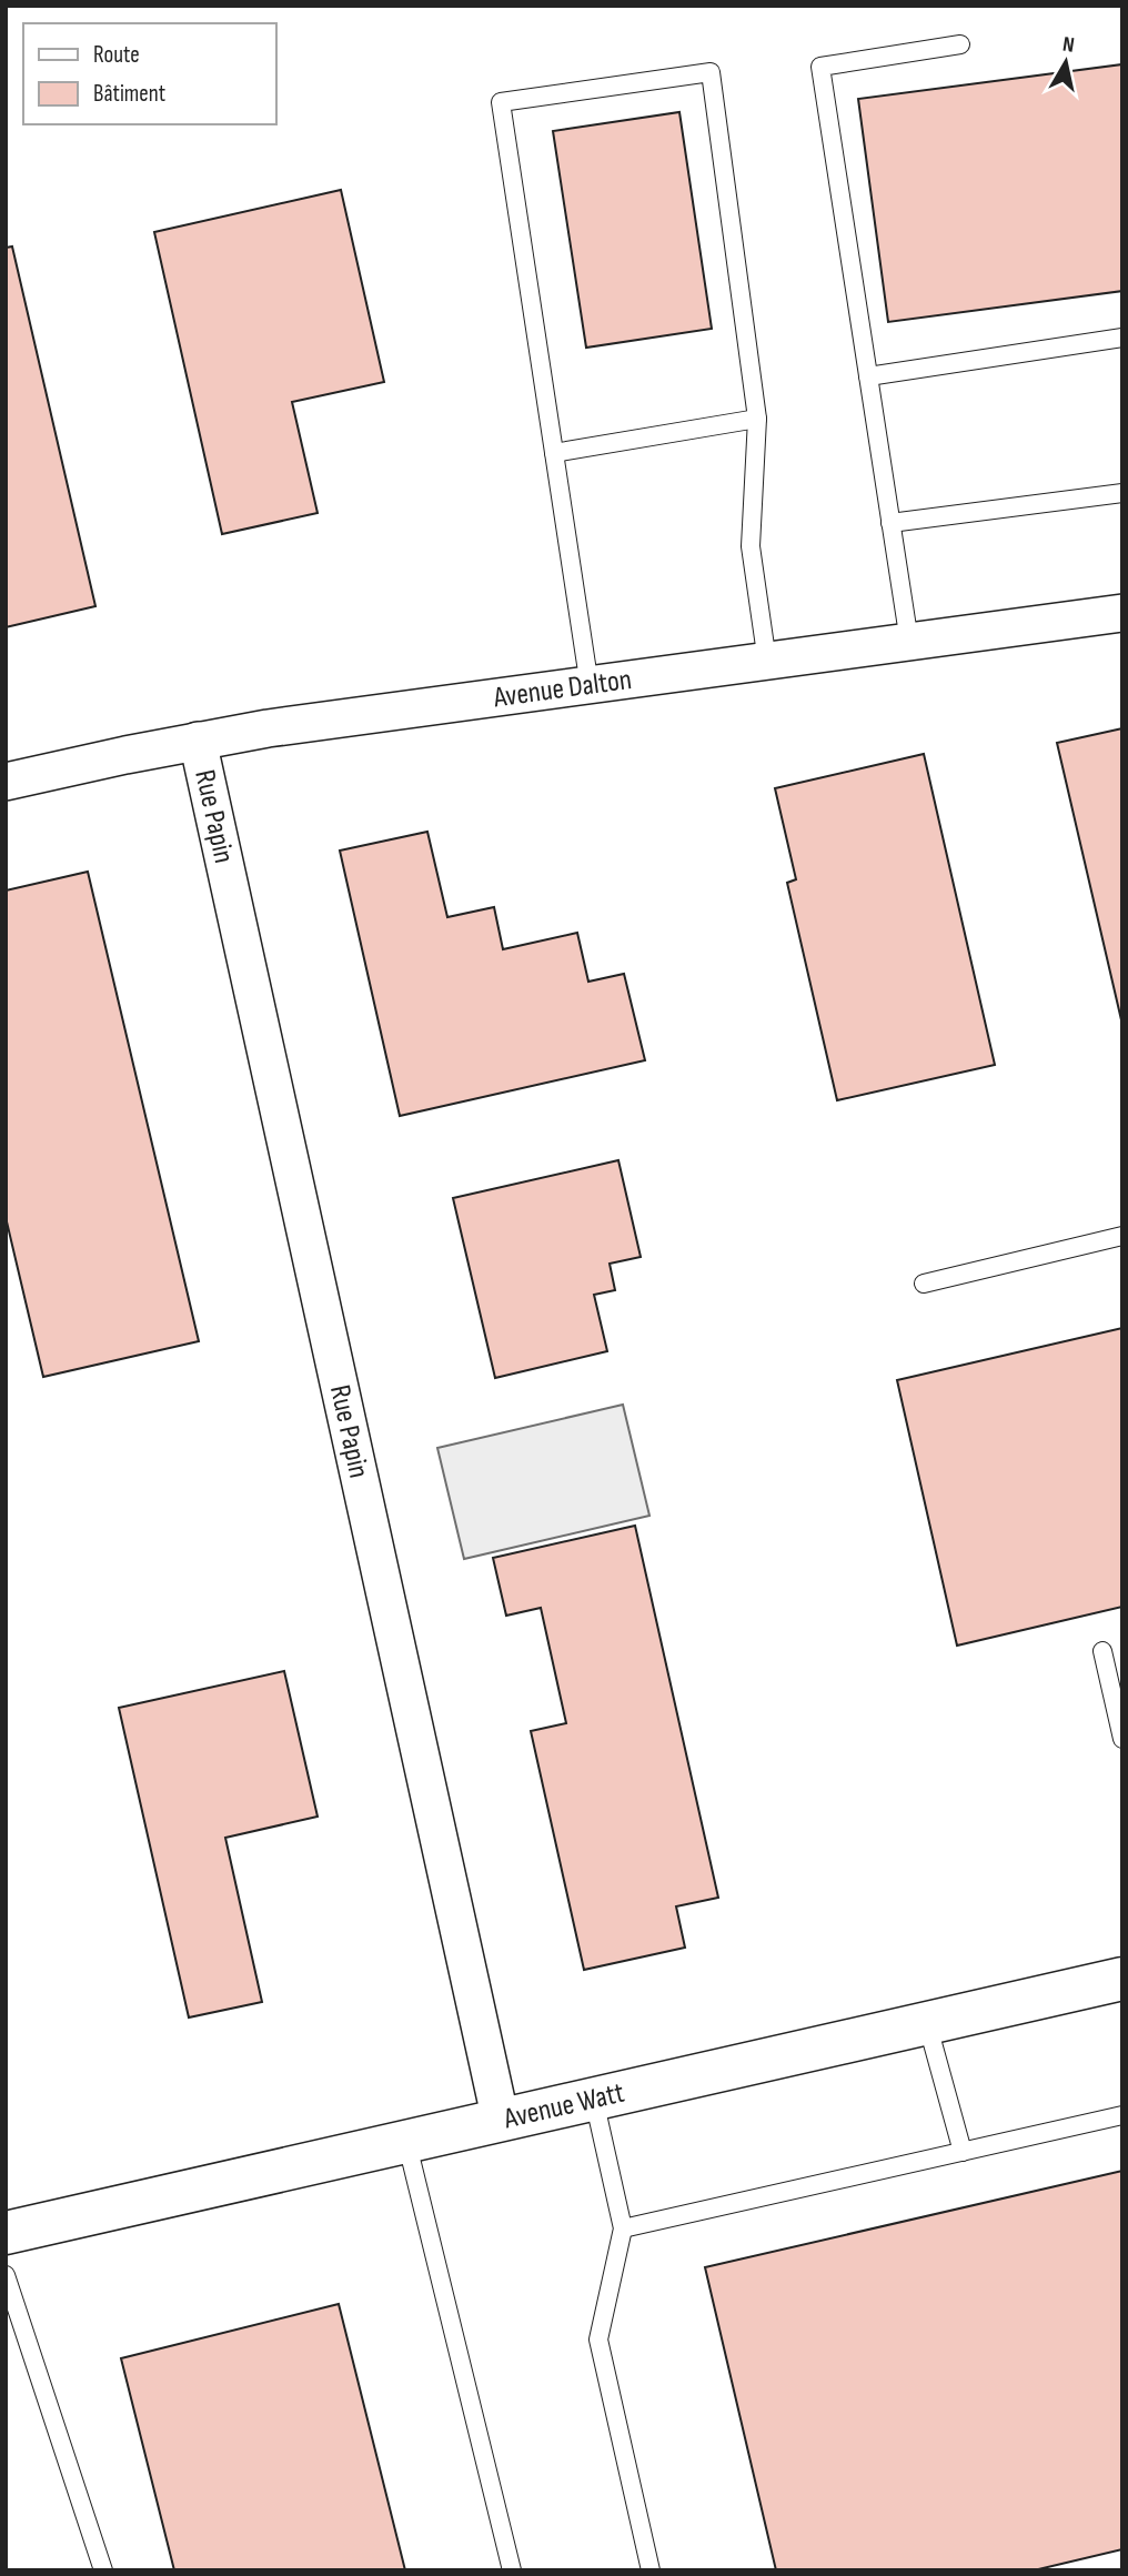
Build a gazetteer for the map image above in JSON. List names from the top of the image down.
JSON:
{
  "streets": {
    "street": ["Avenue Dalton", "Rue Papin", "Avenue Watt"]
  },
  "crossings": [
    ["Avenue Dalton", "Rue Papin"],
    ["Rue Papin", "Avenue Watt"]
  ],
  "legend": ["Route", "Bâtiment"],
  "north": "top"
}
